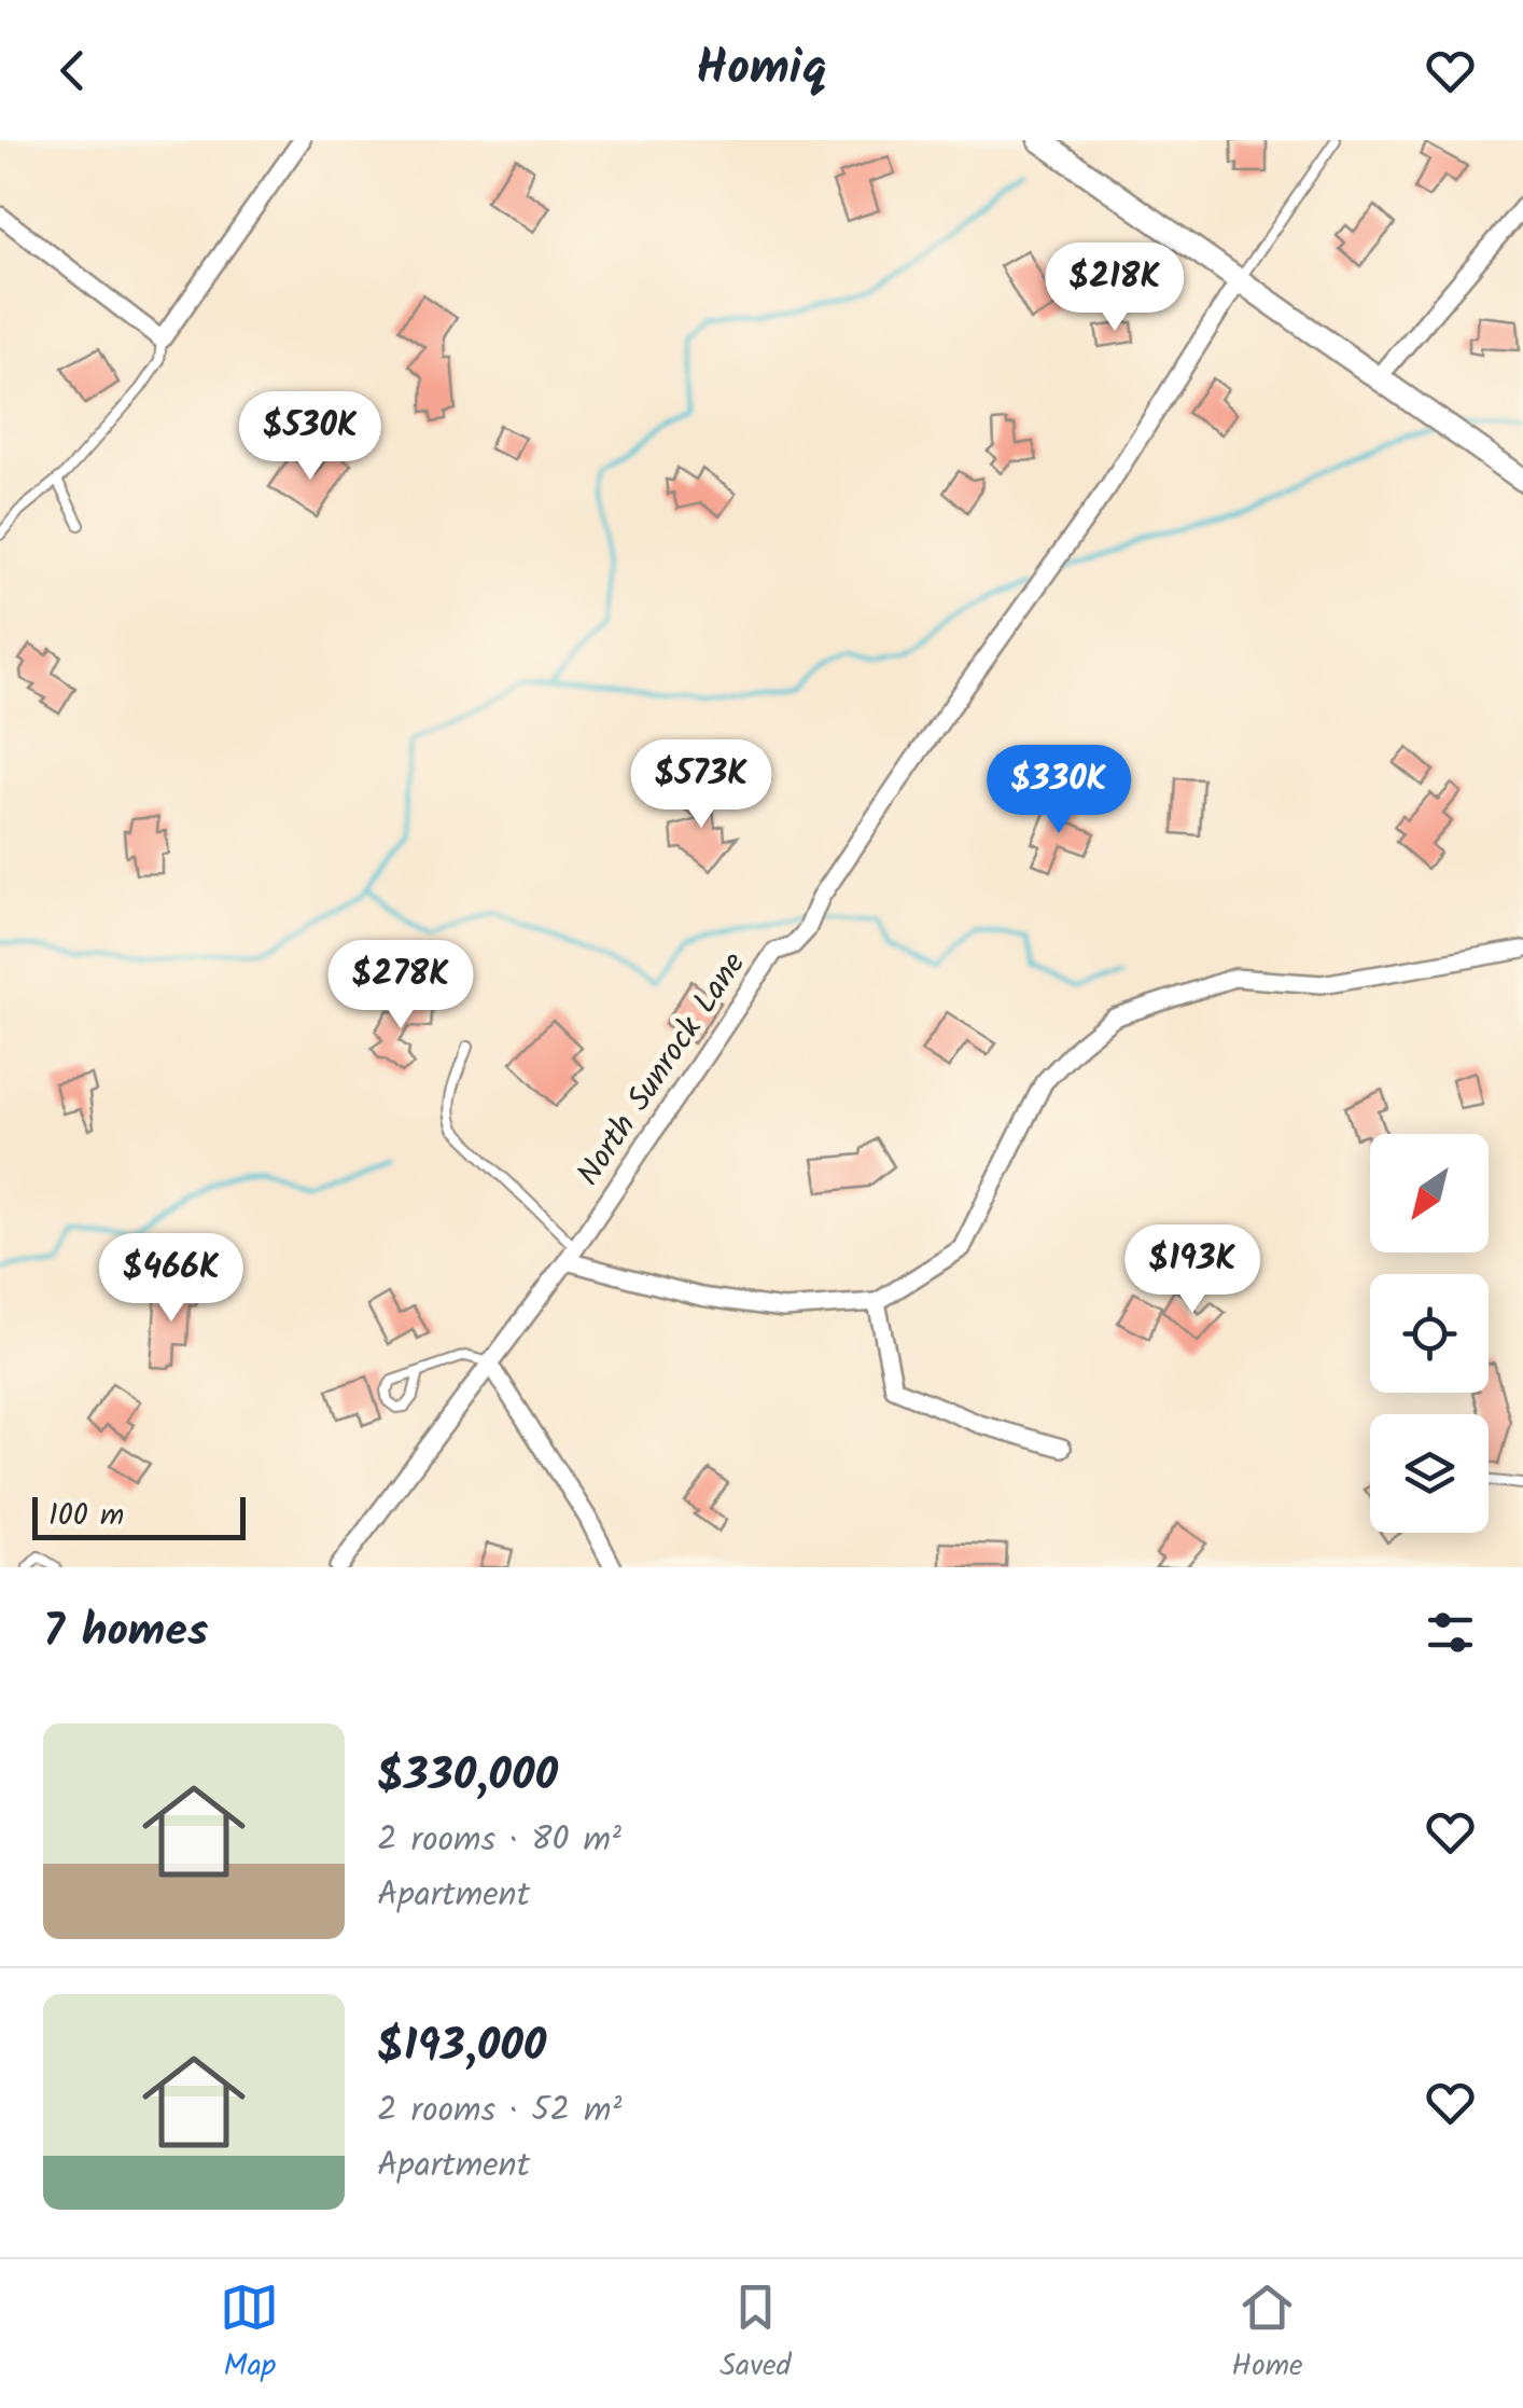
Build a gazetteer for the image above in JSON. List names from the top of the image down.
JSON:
{
  "streets": {
    "street": ["North Sunrock Lane"]
  },
  "scale_bar": "100 m",
  "north": "bottom left",
  "page": {
    "header": "Homiq",
    "price": [
      "$218K",
      "$530K",
      "$573K",
      "$330K",
      "$278K",
      "$193K",
      "$466K"
    ],
    "scale": "100 m",
    "heading": "7 homes",
    "list": [
      {
        "name": "$330,000",
        "note": "2 rooms · 80 m² · Apartment"
      },
      {
        "name": "$193,000",
        "note": "2 rooms · 52 m² · Apartment"
      }
    ],
    "tabs": ["Map", "Saved", "Home"]
  }
}
